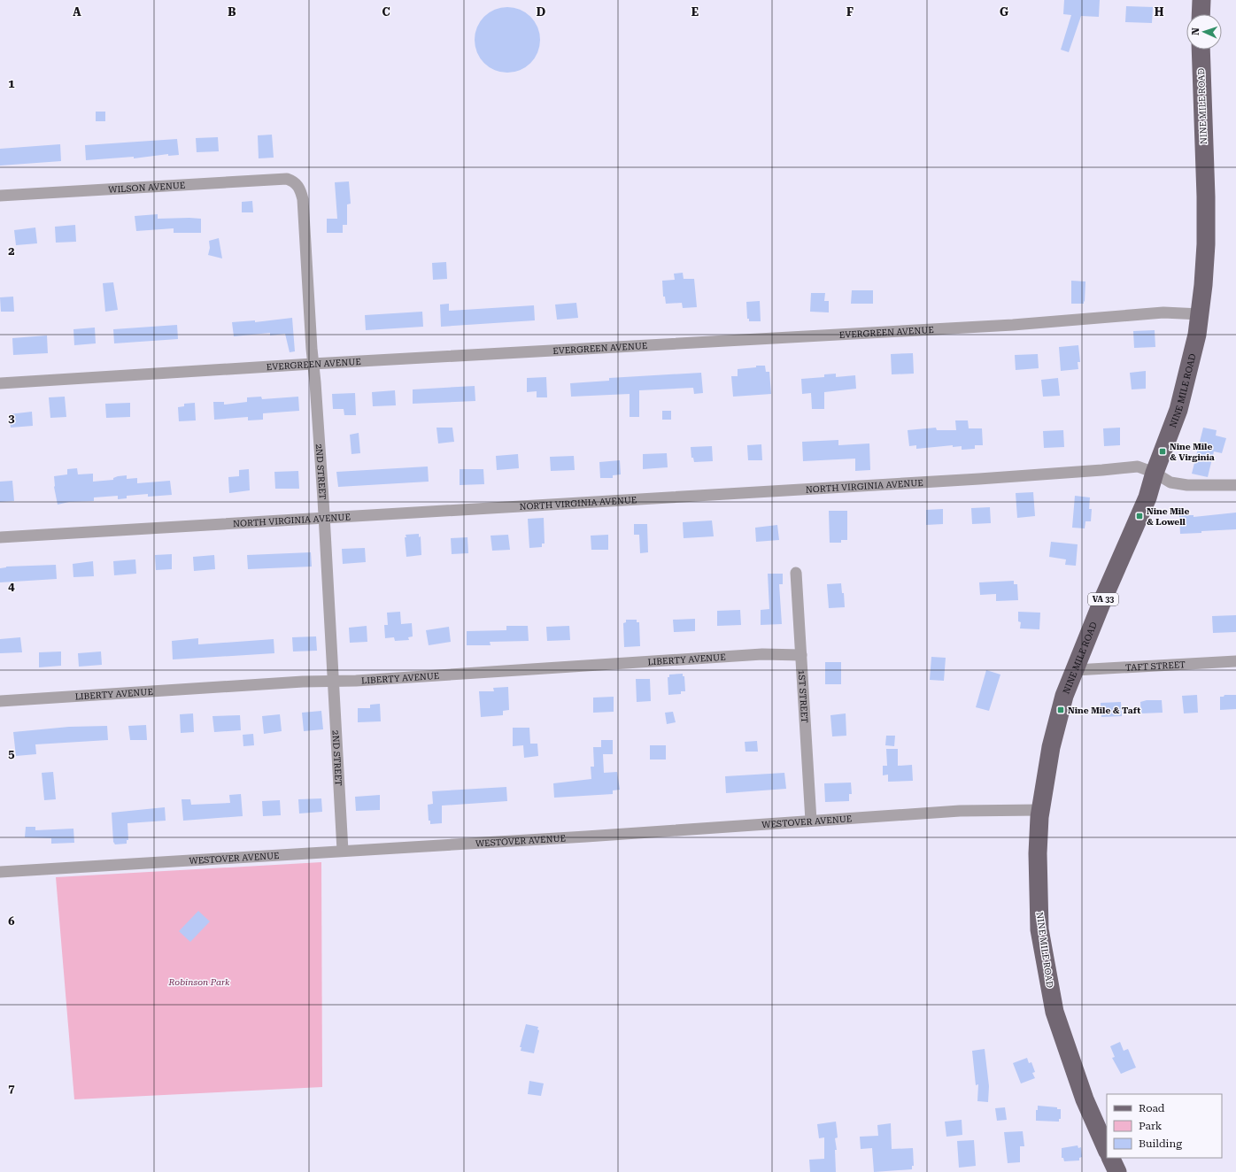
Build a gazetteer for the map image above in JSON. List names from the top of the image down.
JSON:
{
  "streets": {
    "main road": ["NINE MILE ROAD", "VA 33"],
    "street": [
      "WILSON AVENUE",
      "EVERGREEN AVENUE",
      "2ND STREET",
      "NORTH VIRGINIA AVENUE",
      "LIBERTY AVENUE",
      "TAFT STREET",
      "1ST STREET",
      "WESTOVER AVENUE"
    ]
  },
  "crossings": [
    ["NINE MILE ROAD", "EVERGREEN AVENUE"],
    ["NINE MILE ROAD", "NORTH VIRGINIA AVENUE"],
    ["NINE MILE ROAD", "TAFT STREET"],
    ["NINE MILE ROAD", "WESTOVER AVENUE"],
    ["WILSON AVENUE", "2ND STREET"],
    ["EVERGREEN AVENUE", "2ND STREET"],
    ["2ND STREET", "NORTH VIRGINIA AVENUE"],
    ["2ND STREET", "LIBERTY AVENUE"],
    ["2ND STREET", "WESTOVER AVENUE"],
    ["LIBERTY AVENUE", "1ST STREET"],
    ["1ST STREET", "WESTOVER AVENUE"]
  ],
  "parks": ["Robinson Park"],
  "places": {
    "transit": ["Nine Mile & Virginia", "Nine Mile & Lowell", "Nine Mile & Taft"]
  },
  "legend": ["Road", "Park", "Building"],
  "north": "left",
  "grid": {
    "columns": [
      "A",
      "B",
      "C",
      "D",
      "E",
      "F",
      "G",
      "H"
    ],
    "rows": [
      "1",
      "2",
      "3",
      "4",
      "5",
      "6",
      "7"
    ]
  }
}
